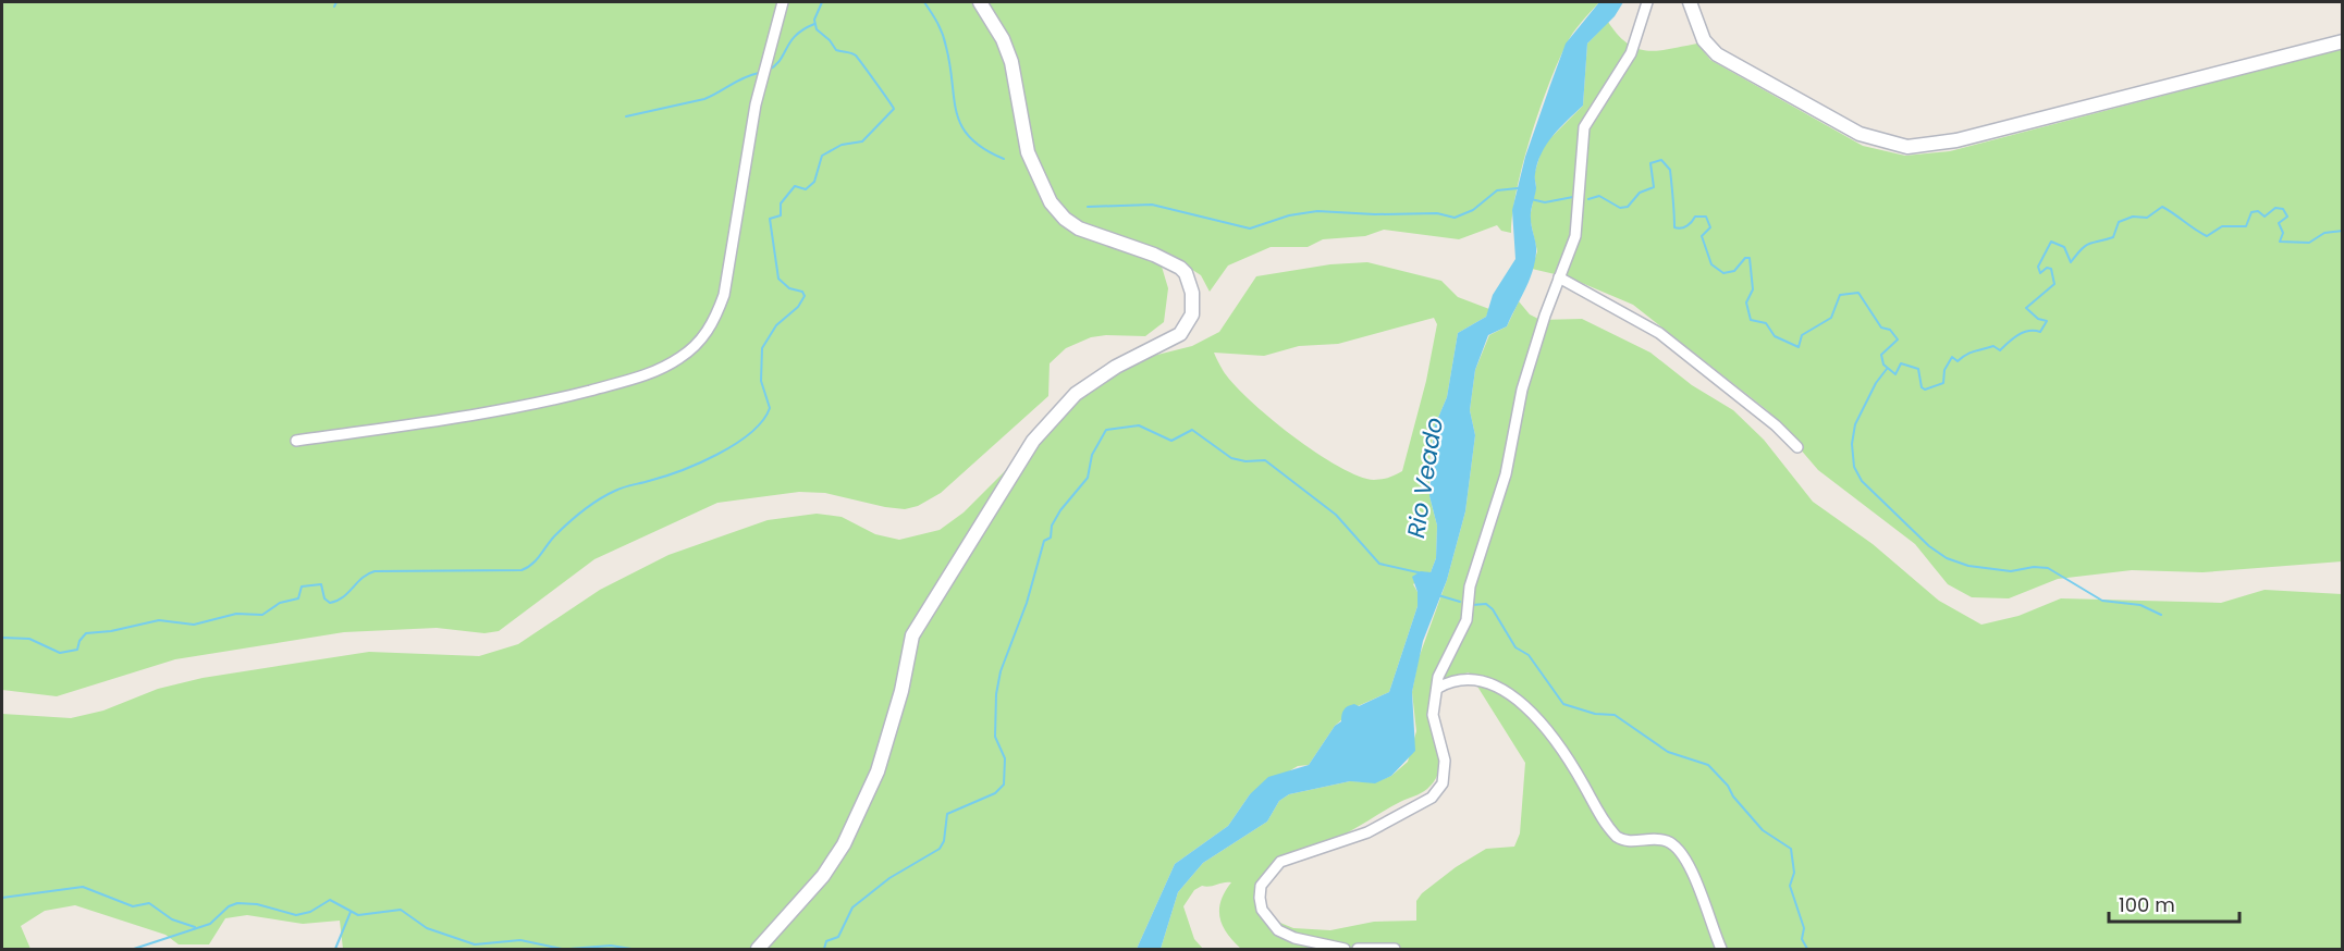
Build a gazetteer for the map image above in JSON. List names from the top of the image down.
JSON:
{
  "water": ["Rio Veado"],
  "scale_bar": "100 m"
}
